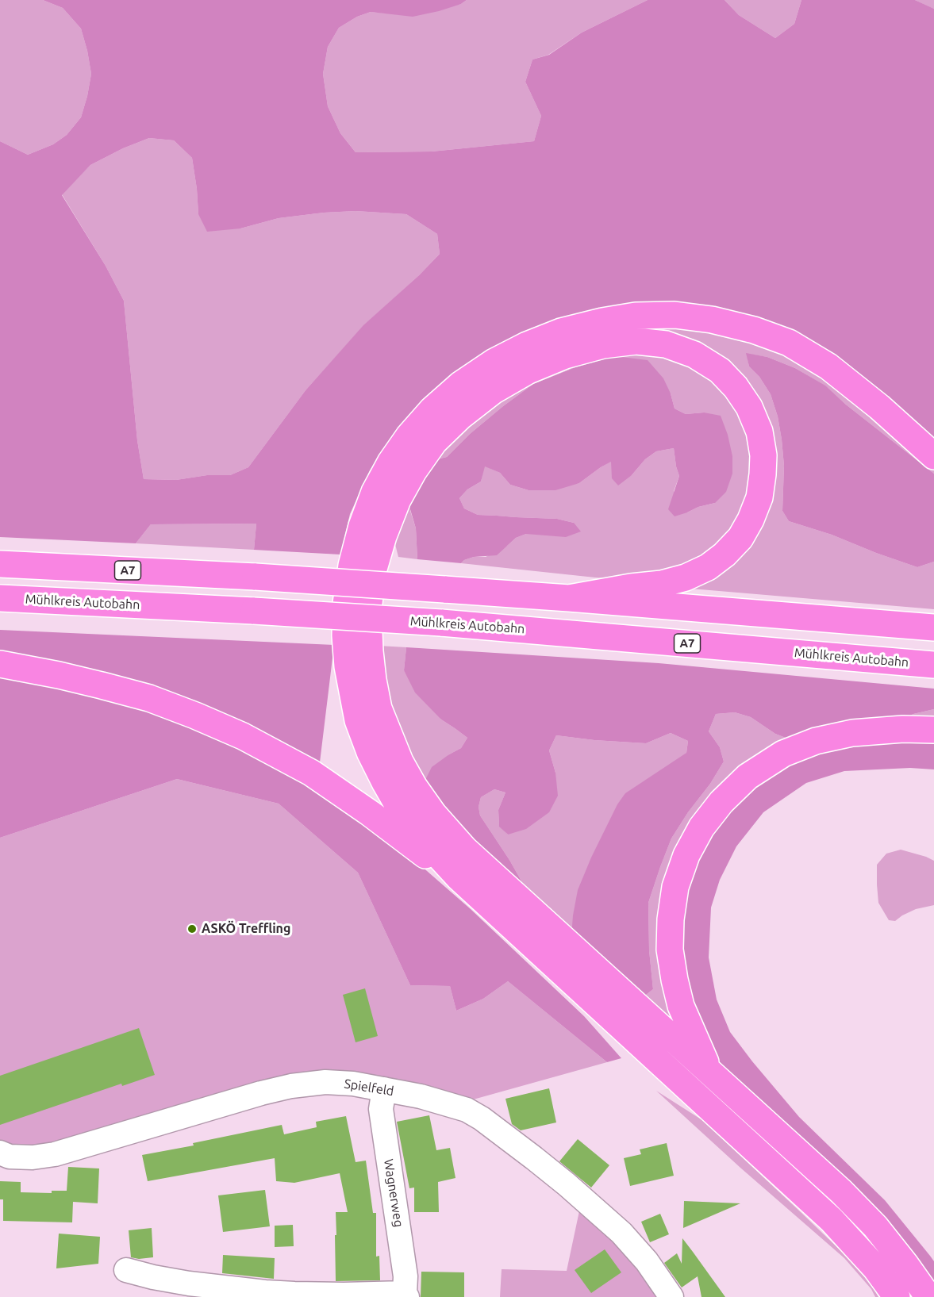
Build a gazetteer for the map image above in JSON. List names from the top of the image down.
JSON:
{
  "streets": {
    "highway": ["A7", "Mühlkreis Autobahn"],
    "street": ["Spielfeld", "Wagnerweg"]
  },
  "crossings": [
    ["Spielfeld", "Wagnerweg"]
  ],
  "places": ["ASKÖ Treffling"]
}
